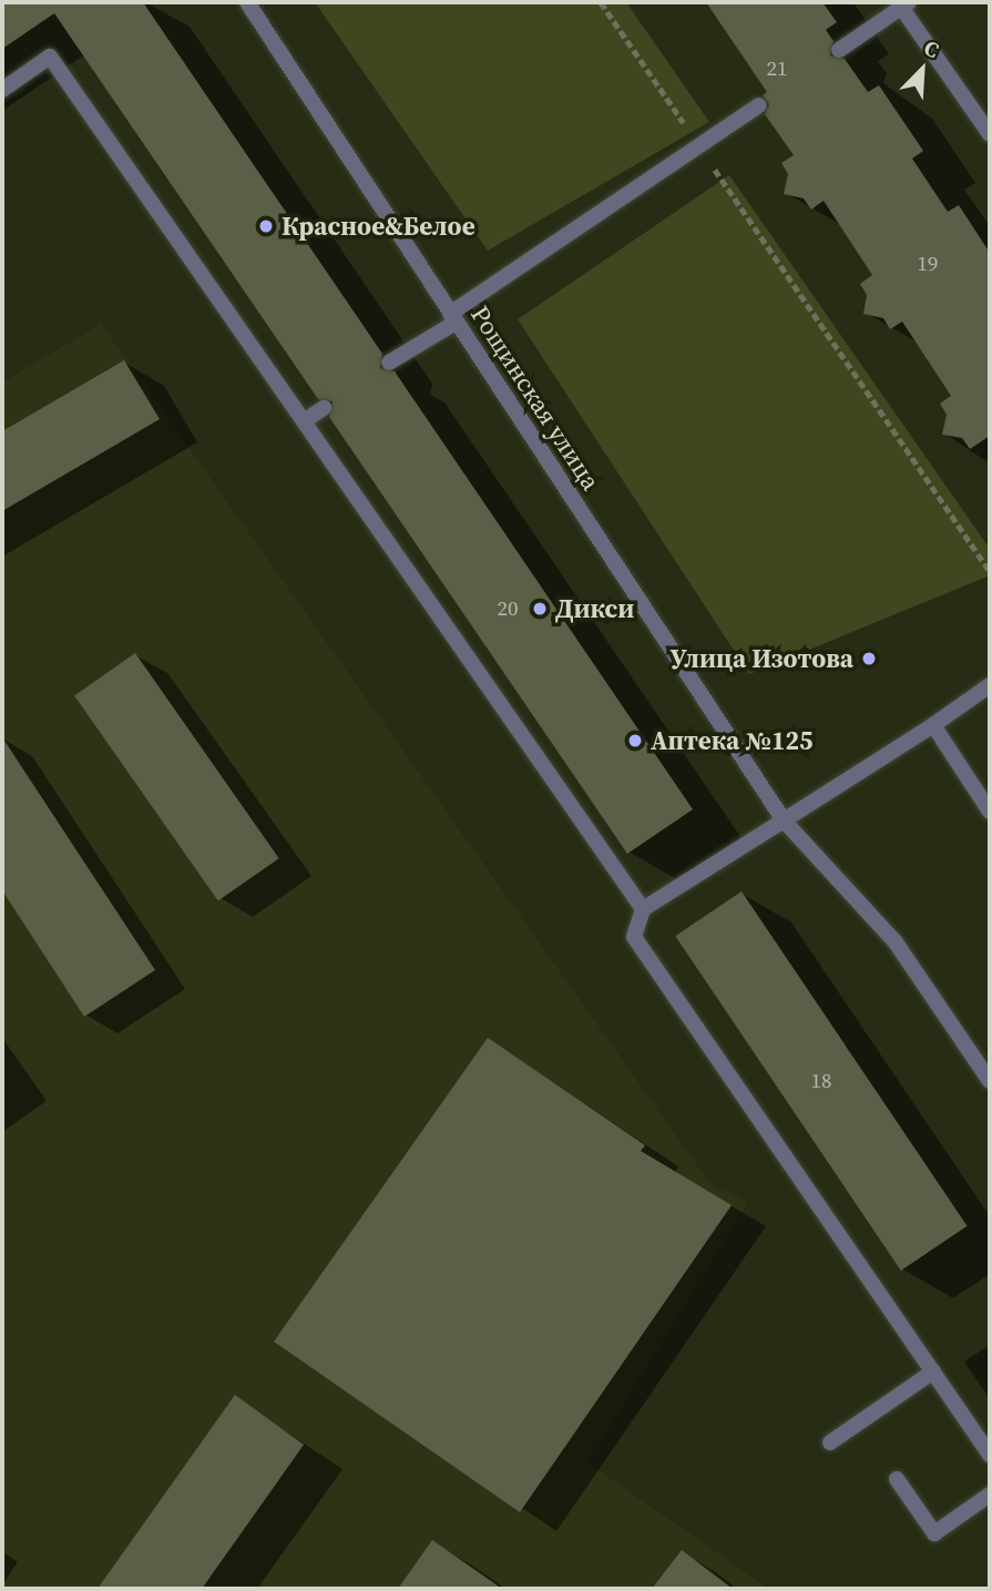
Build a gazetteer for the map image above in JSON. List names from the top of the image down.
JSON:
{
  "streets": {
    "street": ["Рощинская улица"]
  },
  "places": [
    "Красное&Белое",
    "Дикси",
    "Улица Изотова",
    "Аптека №125"
  ],
  "house_numbers": [
    "21",
    "19",
    "20",
    "18"
  ],
  "north": "top right"
}
